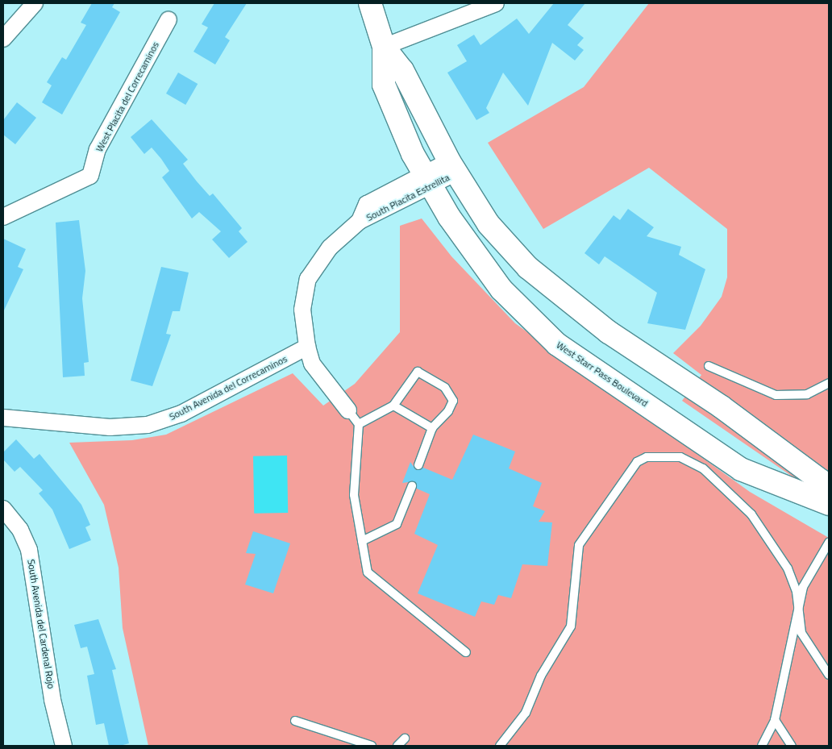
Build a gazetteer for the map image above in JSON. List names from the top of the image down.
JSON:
{
  "streets": {
    "street": [
      "West Placita del Correcaminos",
      "South Placita Estrellita",
      "West Starr Pass Boulevard",
      "South Avenida del Correcaminos",
      "South Avenida del Cardenal Rojo"
    ]
  },
  "crossings": [
    ["South Placita Estrellita", "West Starr Pass Boulevard"],
    ["South Placita Estrellita", "South Avenida del Correcaminos"]
  ]
}
